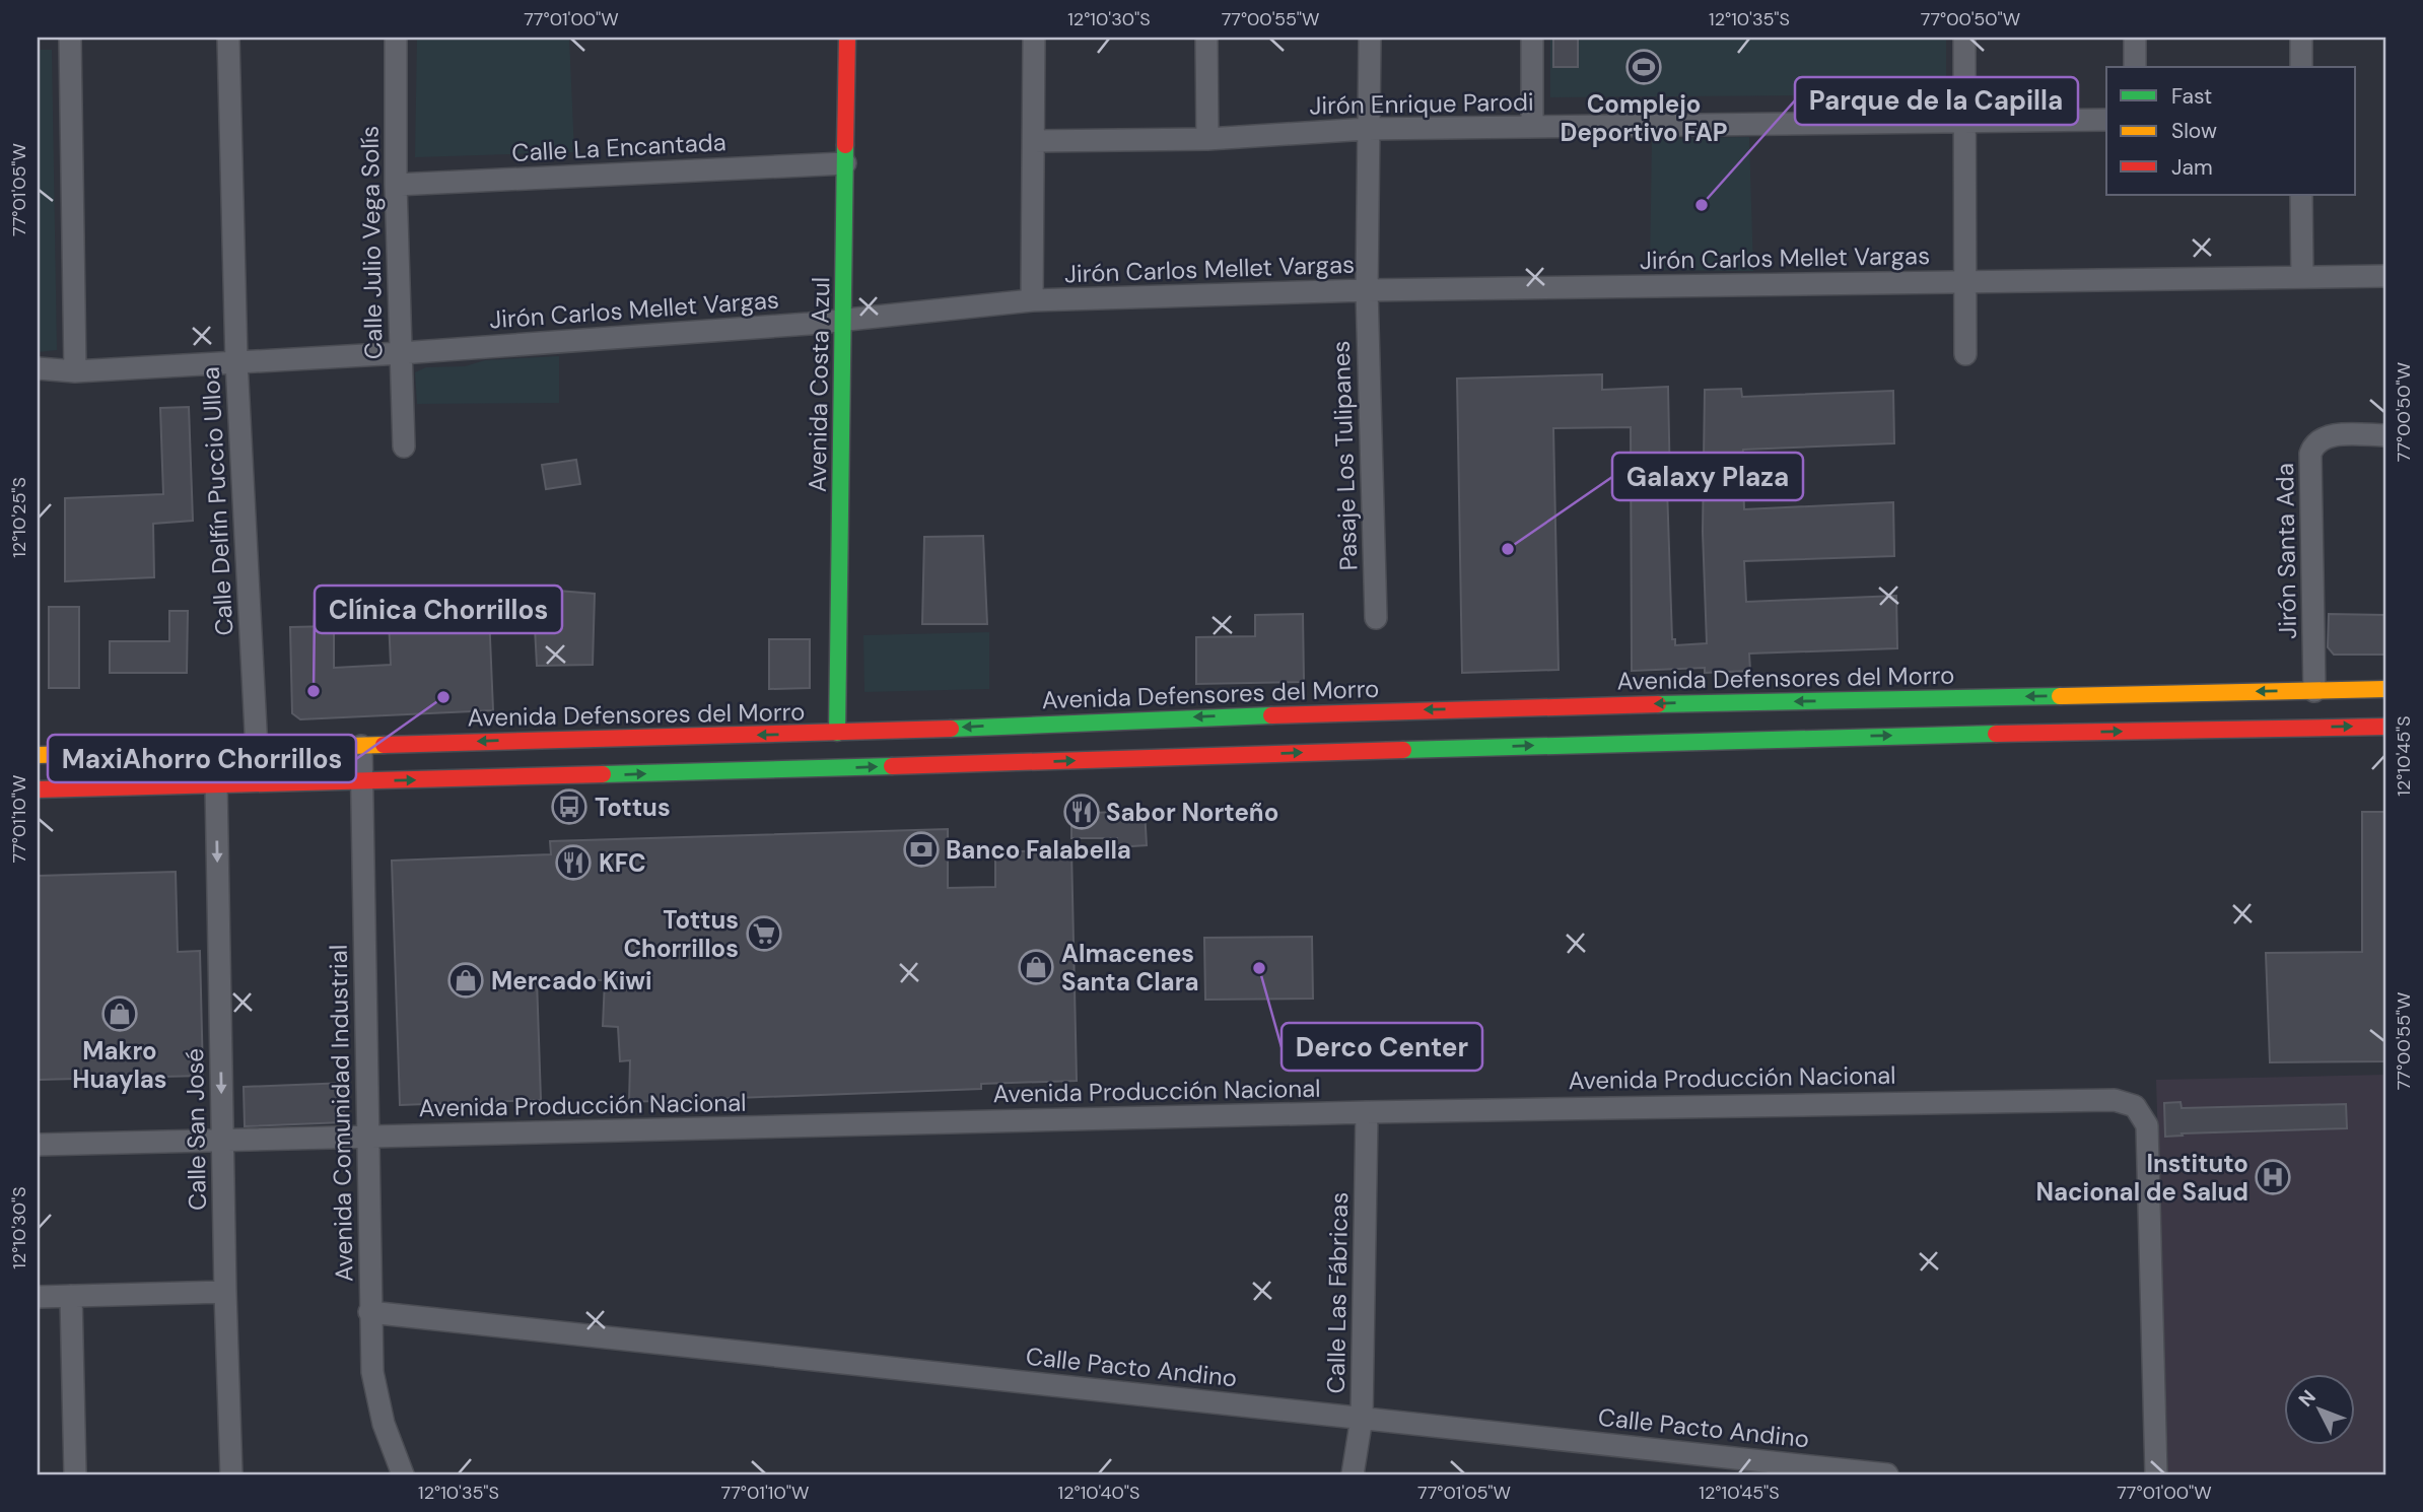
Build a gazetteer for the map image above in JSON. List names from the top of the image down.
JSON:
{
  "streets": {
    "main road": ["Avenida Costa Azul", "Avenida Defensores del Morro"],
    "street": [
      "Jirón Enrique Parodi",
      "Calle La Encantada",
      "Calle Julio Vega Solís",
      "Jirón Carlos Mellet Vargas",
      "Pasaje Los Tulipanes",
      "Calle Delfín Puccio Ulloa",
      "Jirón Santa Ada",
      "Avenida Producción Nacional",
      "Avenida Comunidad Industrial",
      "Calle San José",
      "Calle Las Fábricas",
      "Calle Pacto Andino"
    ]
  },
  "crossings": [
    ["Jirón Enrique Parodi", "Pasaje Los Tulipanes"],
    ["Calle La Encantada", "Calle Julio Vega Solís"],
    ["Calle La Encantada", "Avenida Costa Azul"],
    ["Calle Julio Vega Solís", "Jirón Carlos Mellet Vargas"],
    ["Jirón Carlos Mellet Vargas", "Avenida Costa Azul"],
    ["Jirón Carlos Mellet Vargas", "Pasaje Los Tulipanes"],
    ["Jirón Carlos Mellet Vargas", "Calle Delfín Puccio Ulloa"],
    ["Avenida Costa Azul", "Avenida Defensores del Morro"],
    ["Calle Delfín Puccio Ulloa", "Avenida Defensores del Morro"],
    ["Jirón Santa Ada", "Avenida Defensores del Morro"],
    ["Avenida Defensores del Morro", "Avenida Comunidad Industrial"],
    ["Avenida Defensores del Morro", "Calle San José"],
    ["Avenida Producción Nacional", "Avenida Comunidad Industrial"],
    ["Avenida Producción Nacional", "Calle San José"],
    ["Avenida Producción Nacional", "Calle Las Fábricas"],
    ["Avenida Comunidad Industrial", "Calle Pacto Andino"],
    ["Calle Las Fábricas", "Calle Pacto Andino"]
  ],
  "one_way": ["Calle San José"],
  "places": {
    "sports": ["Complejo Deportivo FAP"],
    "other": [
      "Parque de la Capilla",
      "Galaxy Plaza",
      "Clínica Chorrillos",
      "MaxiAhorro Chorrillos",
      "Derco Center"
    ],
    "bus stop": ["Tottus"],
    "restaurant": ["Sabor Norteño", "KFC"],
    "bank": ["Banco Falabella"],
    "supermarket": ["Tottus Chorrillos"],
    "shop": ["Almacenes Santa Clara", "Mercado Kiwi", "Makro Huaylas"],
    "hospital": ["Instituto Nacional de Salud"]
  },
  "legend": ["Fast", "Slow", "Jam"],
  "north": "top left",
  "coordinates": [
    "77°01'00\"W",
    "12°10'30\"S",
    "77°00'55\"W",
    "12°10'35\"S",
    "77°00'50\"W",
    "77°01'05\"W",
    "12°10'25\"S",
    "12°10'45\"S",
    "77°01'10\"W",
    "12°10'40\"S"
  ]
}
